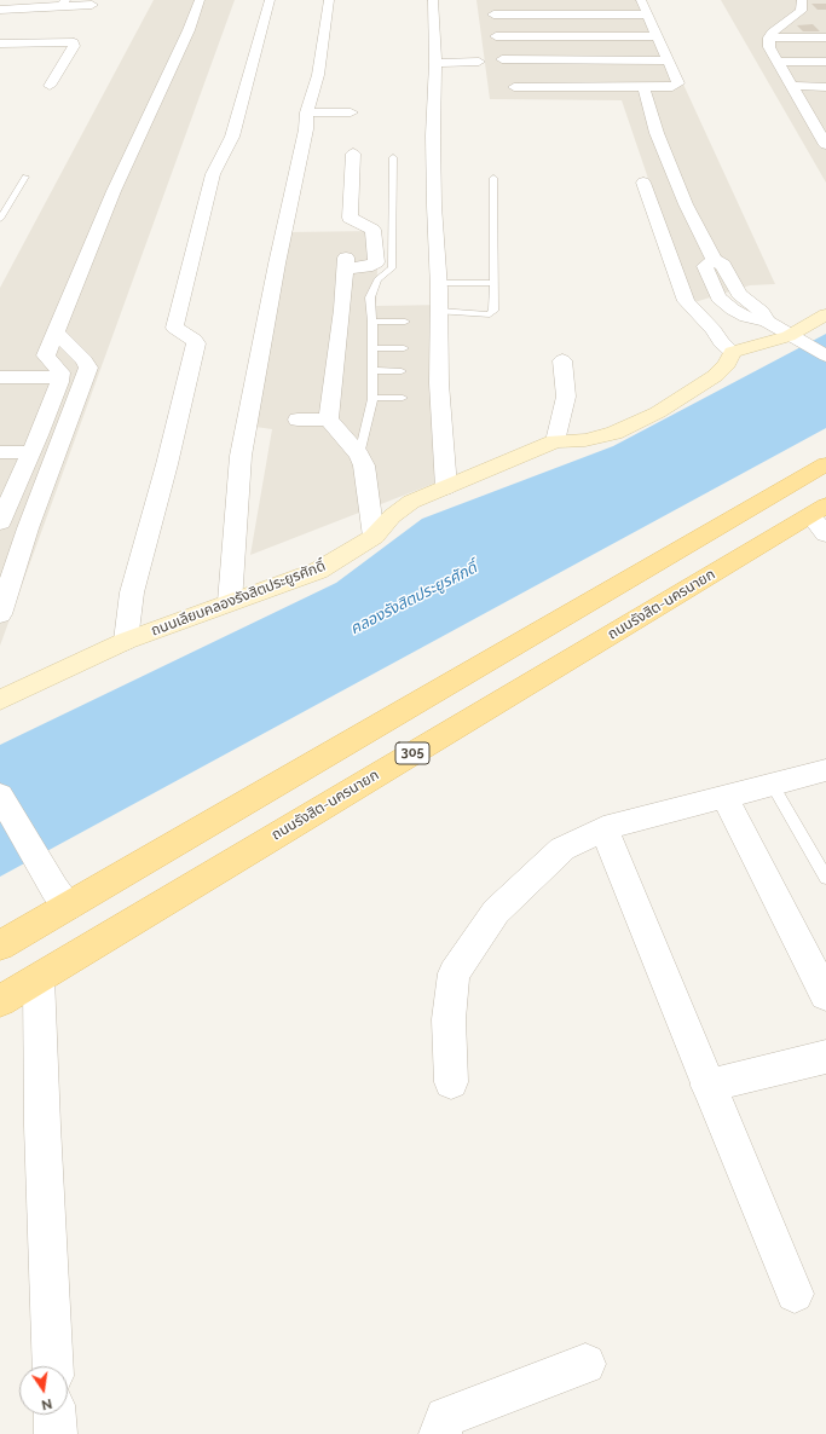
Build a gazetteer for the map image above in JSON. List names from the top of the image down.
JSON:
{
  "streets": {
    "main road": ["ถนนรังสิต-นครนายก", "305"],
    "street": ["ถนนเลียบคลองรังสิตประยูรศักดิ์"]
  },
  "water": ["คลองรังสิตประยูรศักดิ์"],
  "north": "bottom"
}
